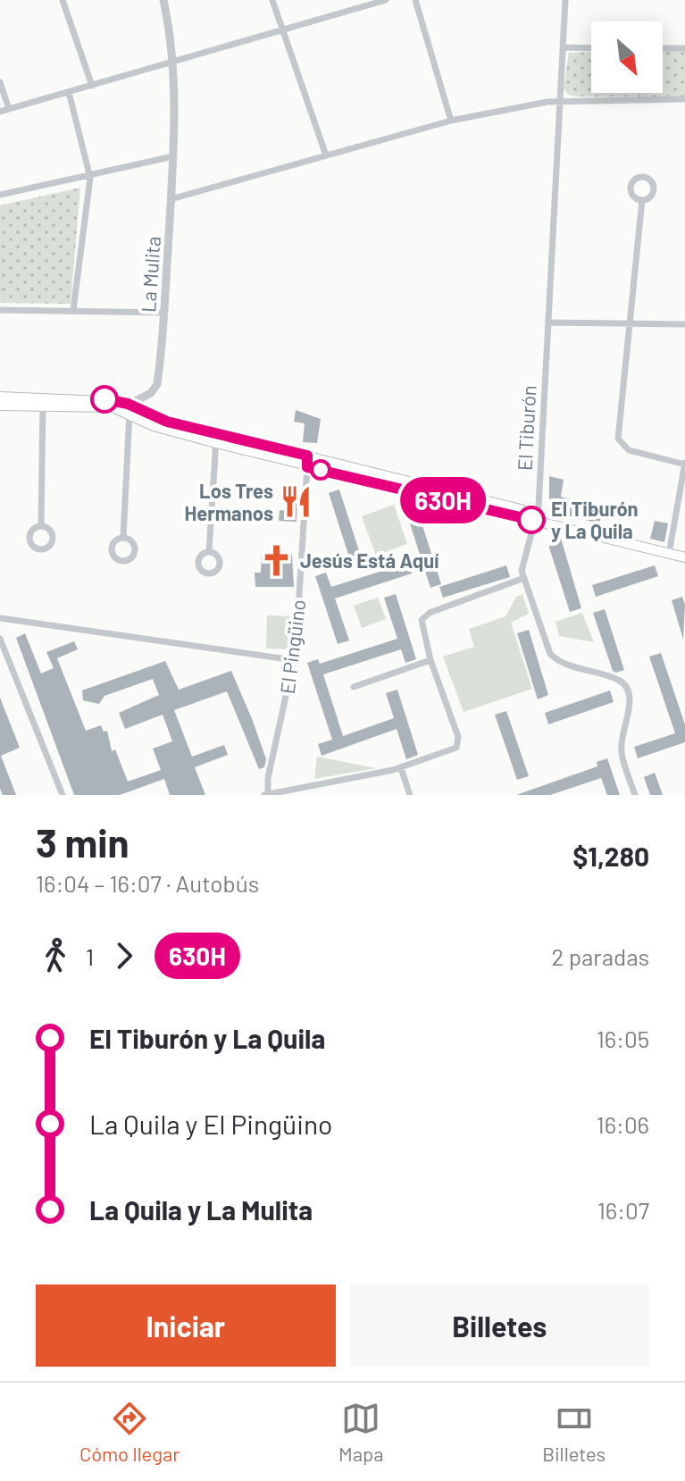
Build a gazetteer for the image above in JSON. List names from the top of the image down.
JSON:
{
  "streets": {
    "main road": ["El Pingüino"],
    "street": ["La Mulita", "El Tiburón"]
  },
  "places": {
    "restaurant": ["Los Tres Hermanos"],
    "other": ["El Tiburón y La Quila"],
    "church": ["Jesús Está Aquí"]
  },
  "lines": ["bus line 630H"],
  "north": "bottom right",
  "page": {
    "on_map": "630H",
    "heading": ["3 min", "16:04 – 16:07 · Autobús", "$1,280"],
    "legs": ["1", "630H", "2 paradas"],
    "list": [
      {
        "name": "El Tiburón y La Quila",
        "value": "16:05"
      },
      {
        "name": "La Quila y El Pingüino",
        "value": "16:06"
      },
      {
        "name": "La Quila y La Mulita",
        "value": "16:07"
      }
    ],
    "buttons": ["Iniciar", "Billetes"],
    "tabs": ["Cómo llegar", "Mapa", "Billetes"]
  }
}
